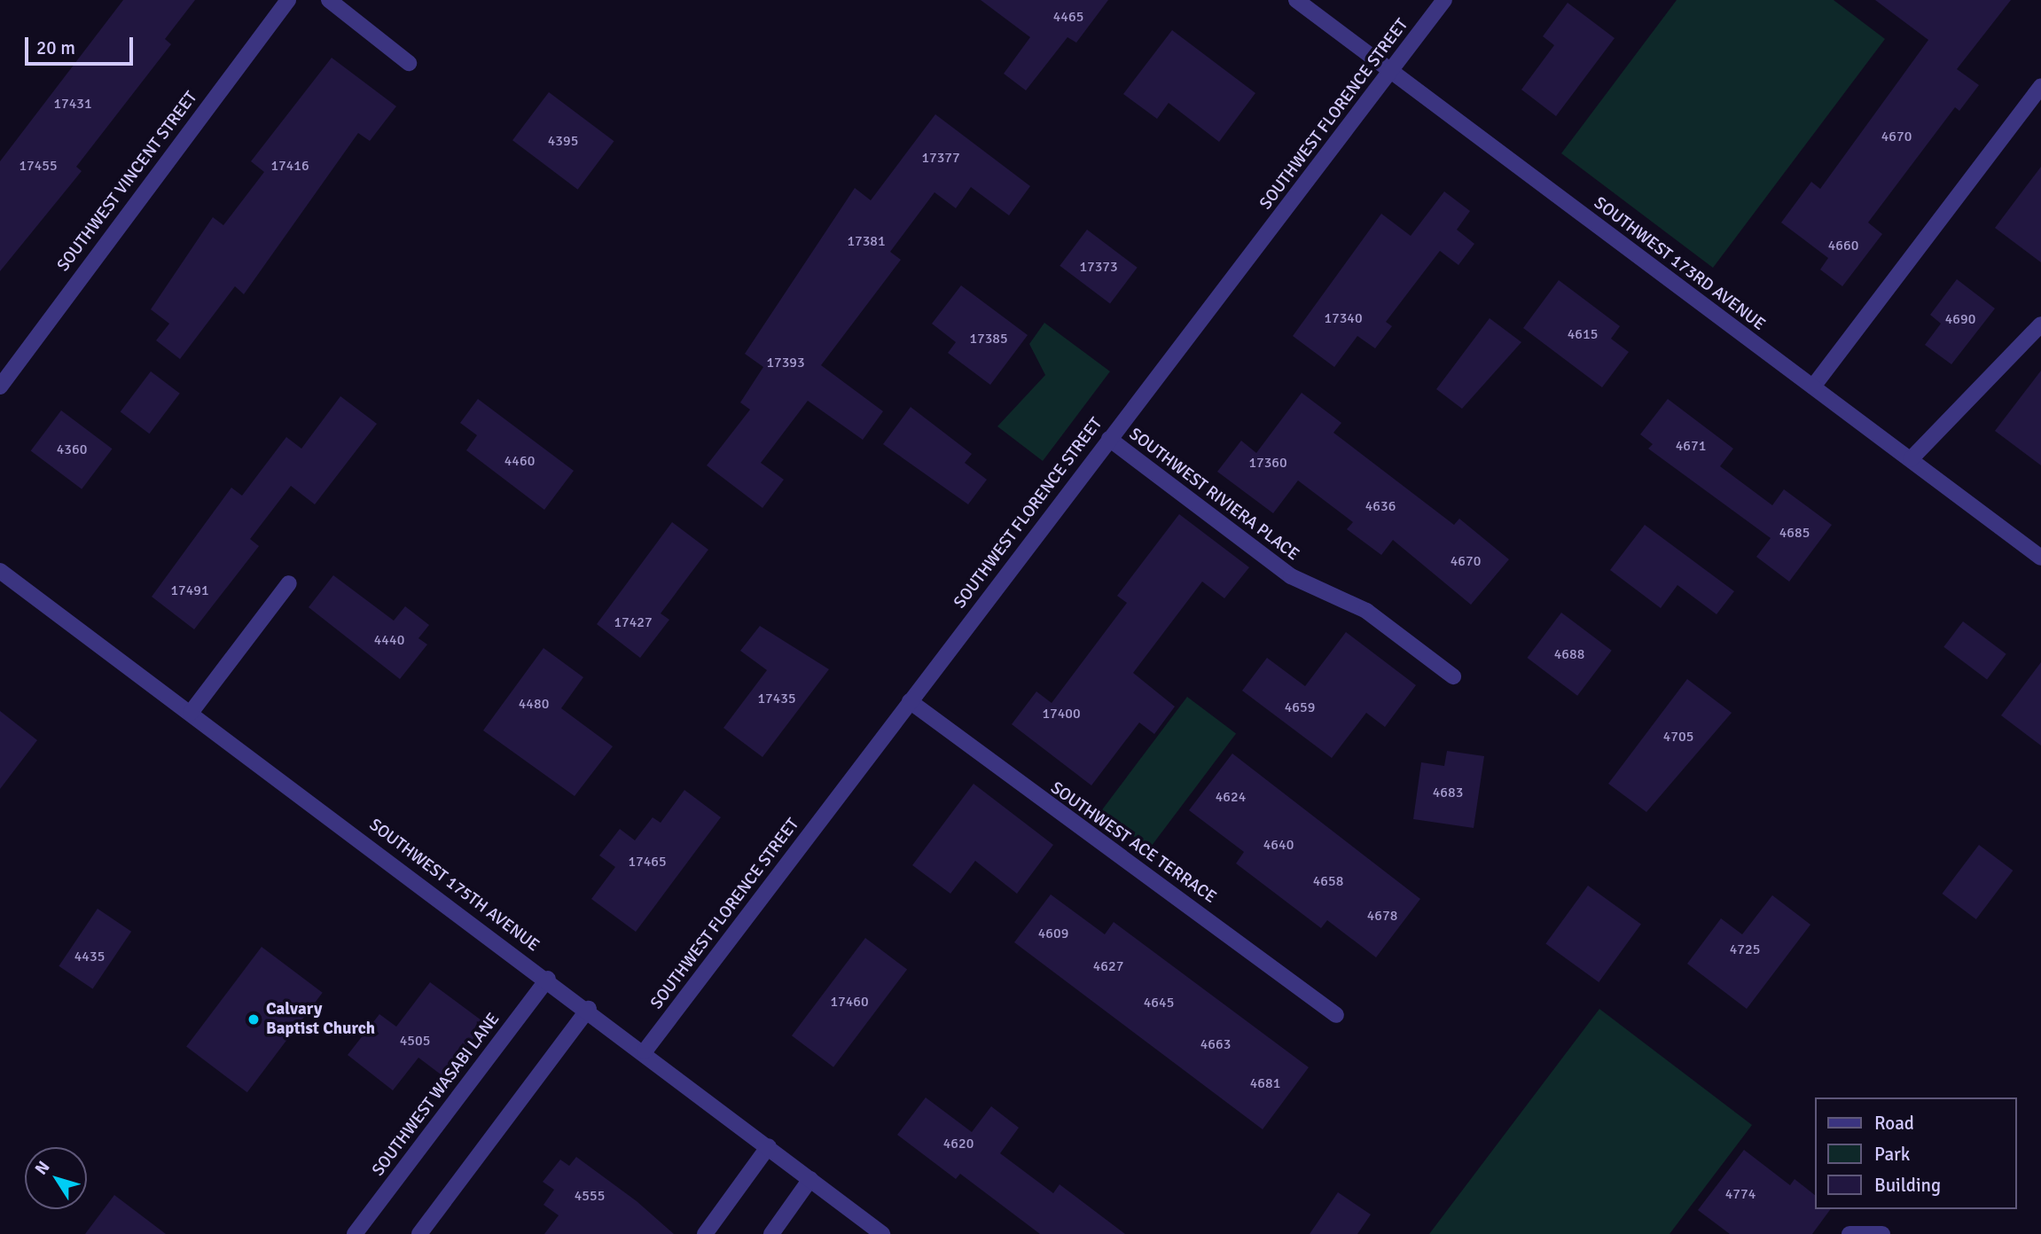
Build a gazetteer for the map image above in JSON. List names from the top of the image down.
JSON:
{
  "streets": {
    "street": [
      "SOUTHWEST FLORENCE STREET",
      "SOUTHWEST VINCENT STREET",
      "SOUTHWEST 173RD AVENUE",
      "SOUTHWEST RIVIERA PLACE",
      "SOUTHWEST ACE TERRACE",
      "SOUTHWEST 175TH AVENUE",
      "SOUTHWEST WASABI LANE"
    ]
  },
  "crossings": [
    ["SOUTHWEST FLORENCE STREET", "SOUTHWEST 173RD AVENUE"],
    ["SOUTHWEST FLORENCE STREET", "SOUTHWEST RIVIERA PLACE"],
    ["SOUTHWEST FLORENCE STREET", "SOUTHWEST ACE TERRACE"],
    ["SOUTHWEST FLORENCE STREET", "SOUTHWEST 175TH AVENUE"],
    ["SOUTHWEST 175TH AVENUE", "SOUTHWEST WASABI LANE"]
  ],
  "places": ["Calvary Baptist Church"],
  "house_numbers": [
    "4465",
    "17431",
    "4670",
    "4395",
    "17377",
    "17455",
    "17416",
    "17381",
    "4660",
    "17373",
    "17340",
    "4690",
    "4615",
    "17385",
    "17393",
    "4671",
    "4360",
    "4460",
    "17360",
    "4636",
    "4685",
    "4670",
    "17491",
    "17427",
    "4440",
    "4688",
    "17435",
    "4480",
    "4659",
    "17400",
    "4705",
    "4683",
    "4624",
    "4640",
    "17465",
    "4658",
    "4678",
    "4609",
    "4725",
    "4435",
    "4627",
    "17460",
    "4645",
    "4505",
    "4663",
    "4681",
    "4620",
    "4774",
    "4555"
  ],
  "legend": ["Road", "Park", "Building"],
  "scale_bar": "20 m",
  "north": "top left"
}
